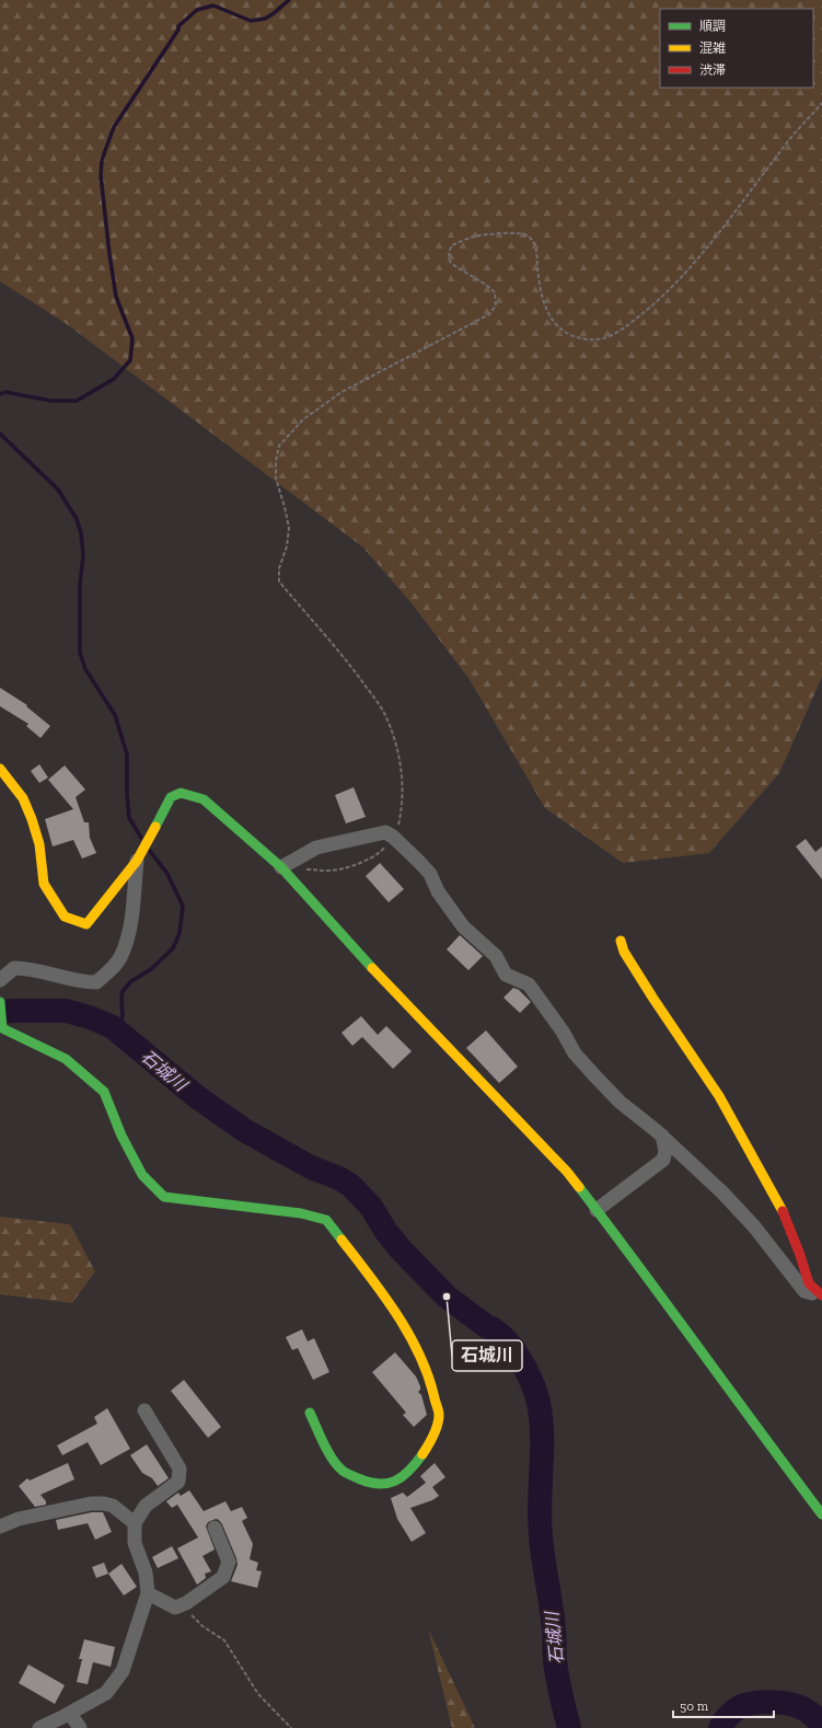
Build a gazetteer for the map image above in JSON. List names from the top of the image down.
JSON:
{
  "water": ["石城川"],
  "places": ["石城川"],
  "legend": ["順調", "混雑", "渋滞"],
  "scale_bar": "50 m"
}
